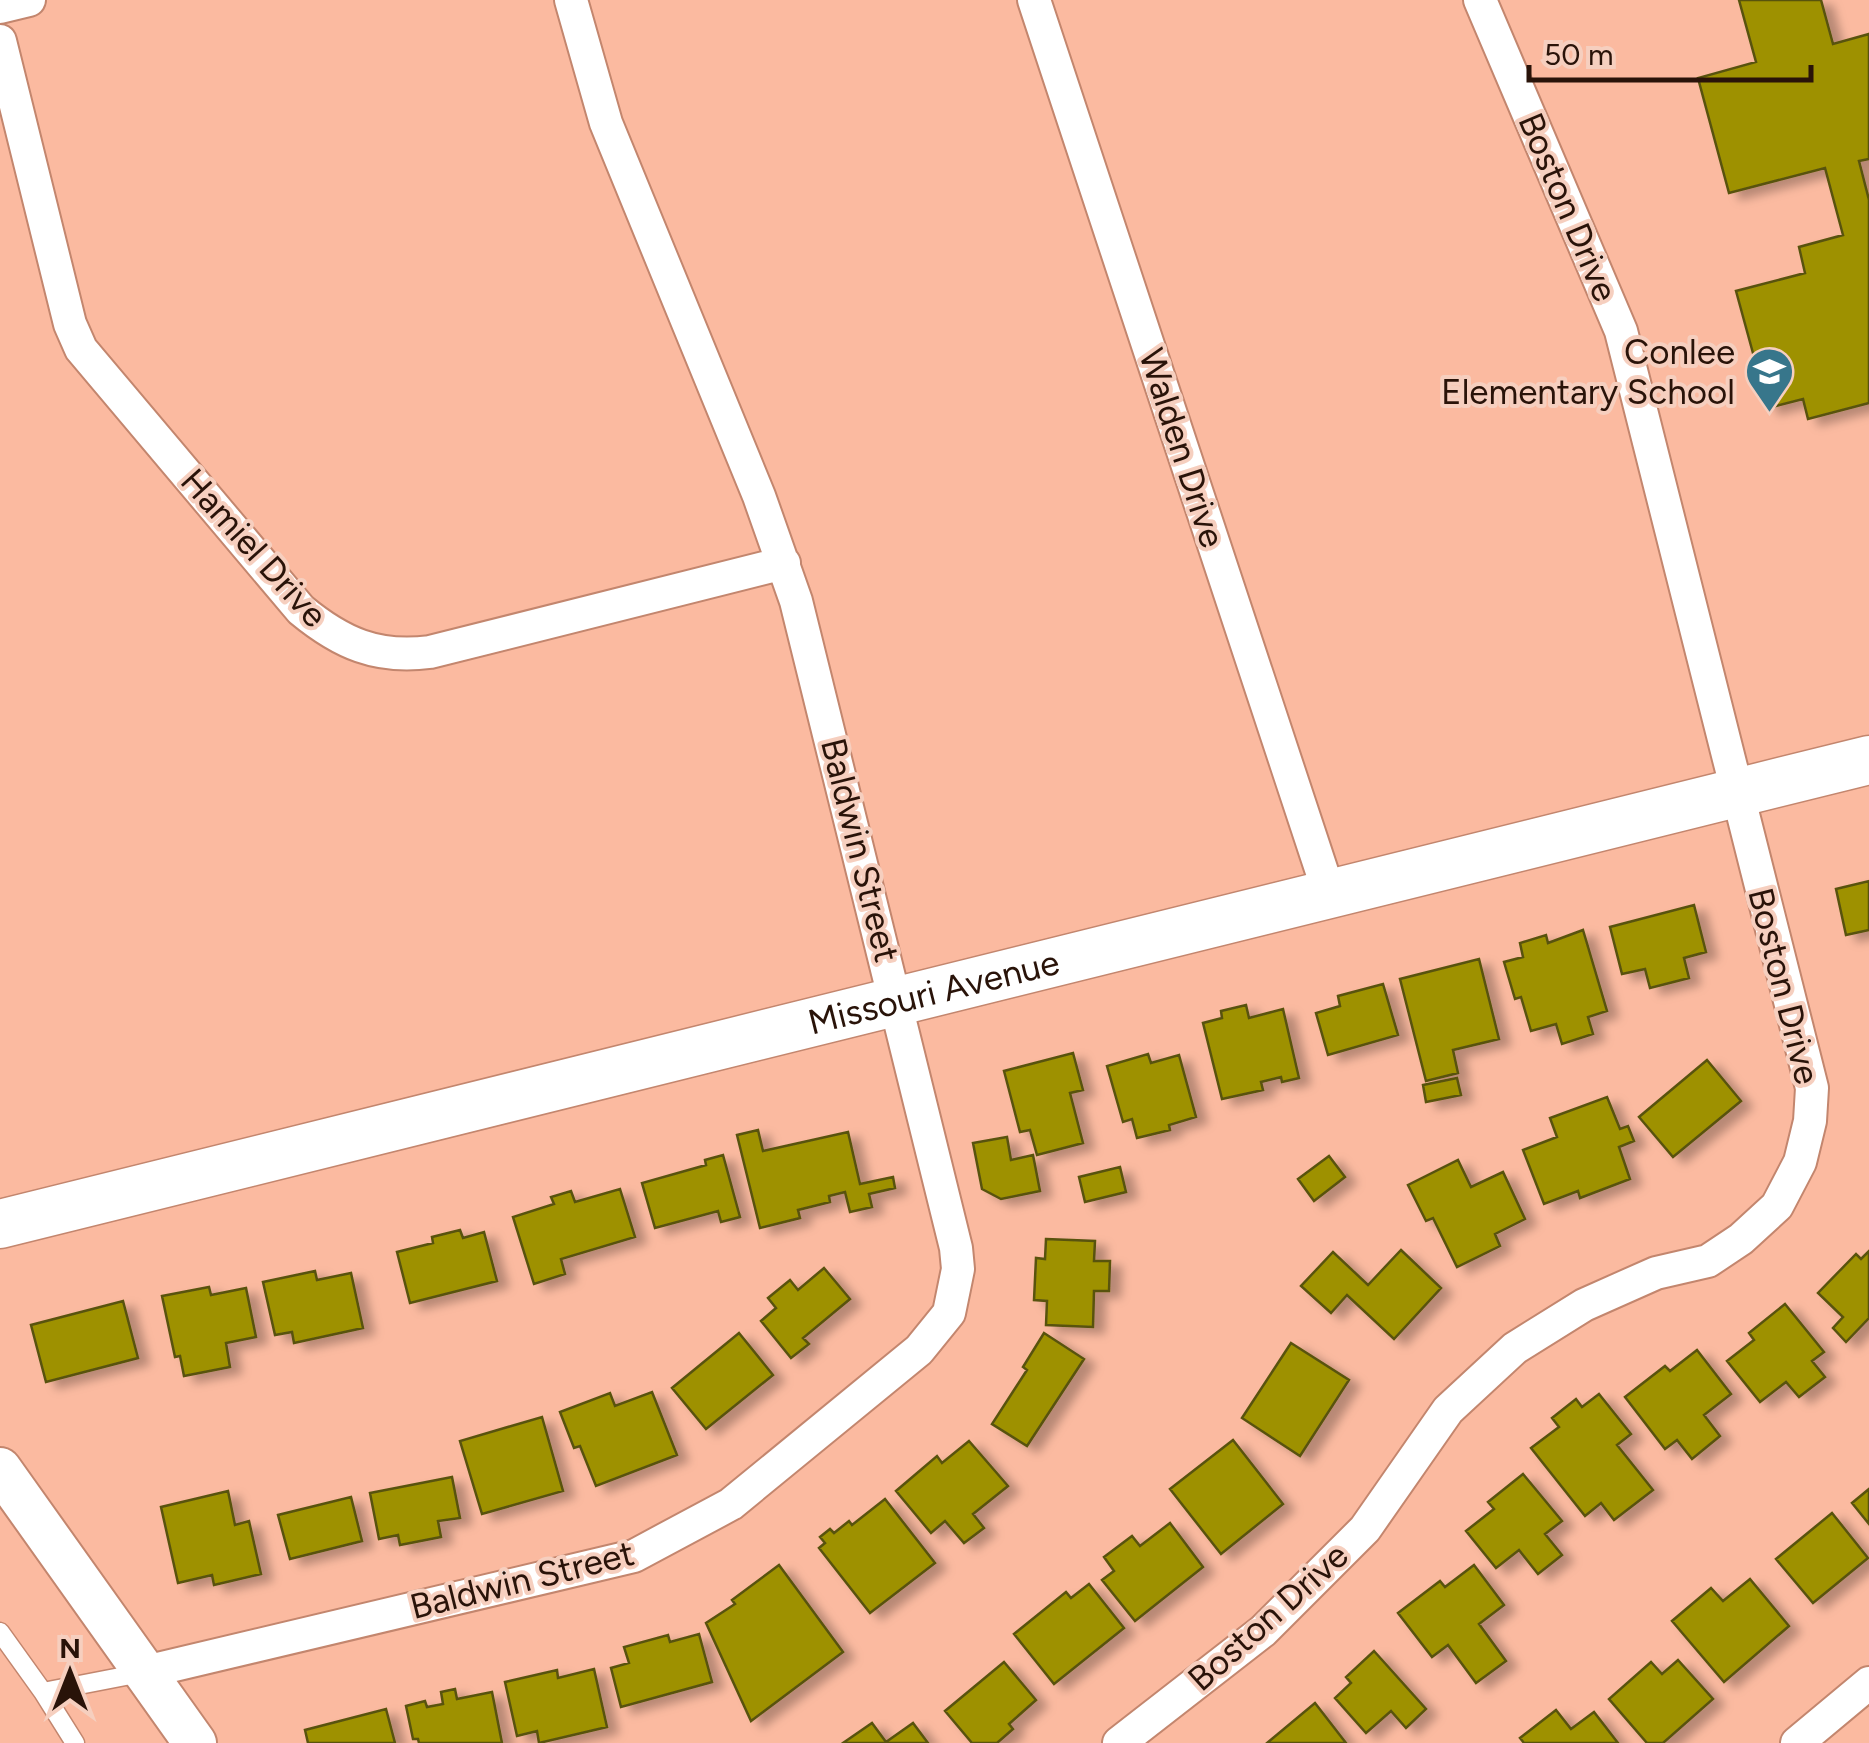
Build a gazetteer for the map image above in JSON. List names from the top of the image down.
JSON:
{
  "streets": {
    "main road": ["Missouri Avenue"],
    "street": [
      "Boston Drive",
      "Walden Drive",
      "Hamiel Drive",
      "Baldwin Street"
    ]
  },
  "crossings": [
    ["Boston Drive", "Missouri Avenue"],
    ["Walden Drive", "Missouri Avenue"],
    ["Hamiel Drive", "Baldwin Street"],
    ["Baldwin Street", "Missouri Avenue"]
  ],
  "places": {
    "school or university": ["Conlee Elementary School"]
  },
  "scale_bar": "50 m",
  "north": "top"
}
